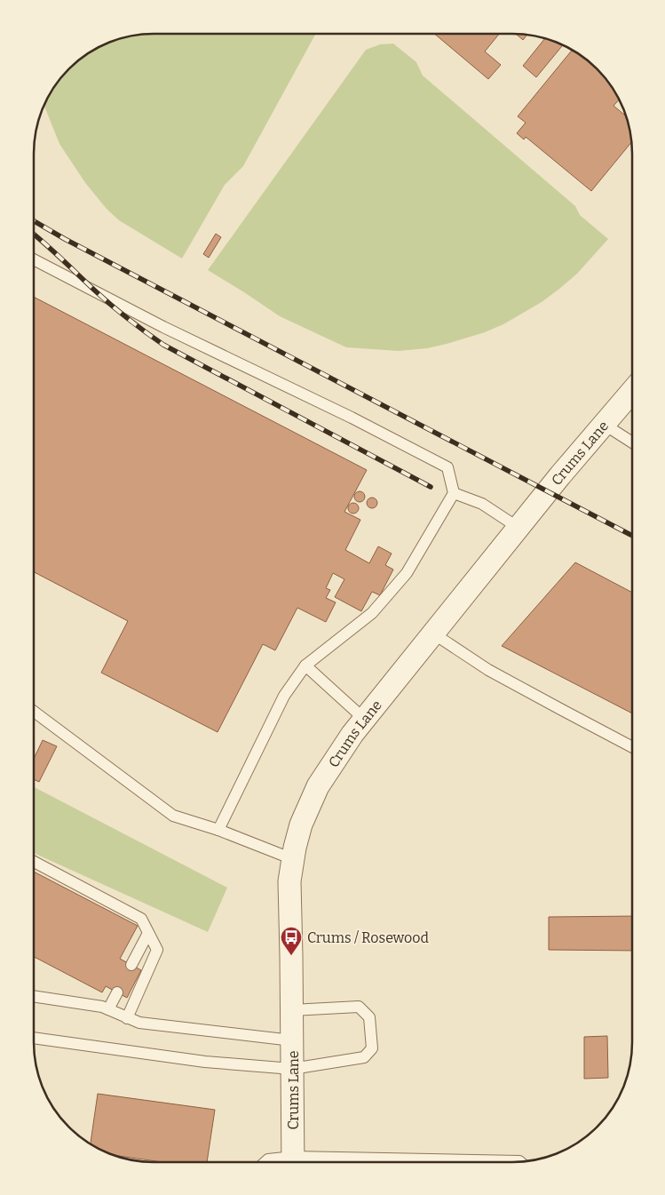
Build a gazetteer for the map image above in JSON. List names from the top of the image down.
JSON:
{
  "streets": {
    "street": ["Crums Lane"]
  },
  "places": {
    "bus stop": ["Crums / Rosewood"]
  }
}
